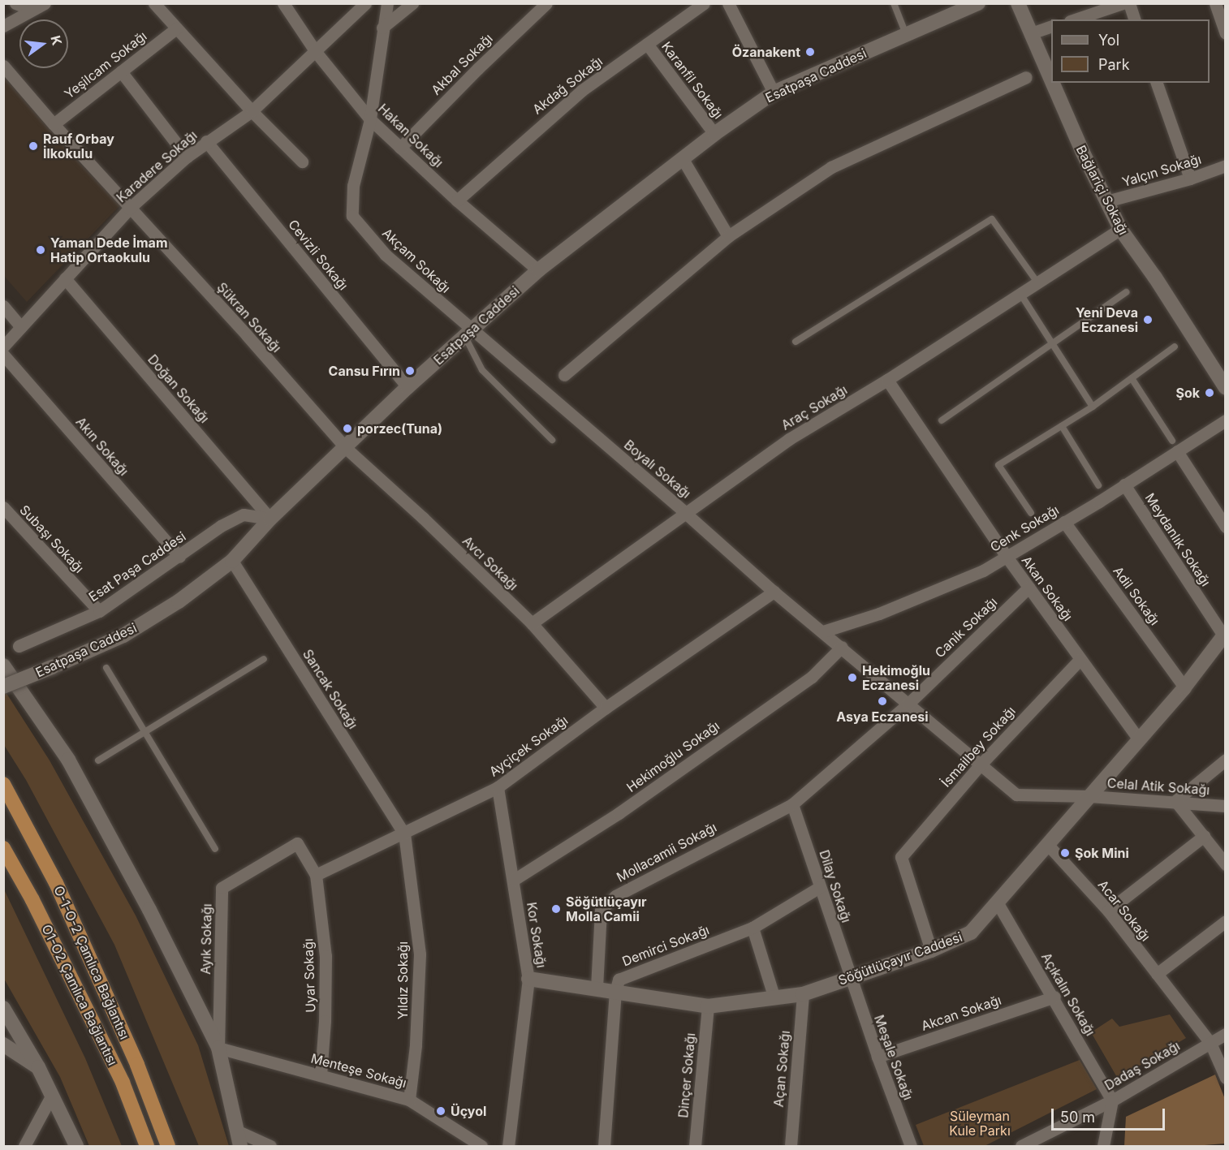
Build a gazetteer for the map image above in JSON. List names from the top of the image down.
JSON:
{
  "streets": {
    "highway": ["O-1-O-2 Çamlıca Bağlantısı", "O1-O2 Çamlıca Bağlantısı"],
    "street": [
      "Akbal Sokağı",
      "Yeşilcam Sokağı",
      "Esatpaşa Caddesi",
      "Karanfil Sokağı",
      "Akdağ Sokağı",
      "Hakan Sokağı",
      "Karadere Sokağı",
      "Yalçın Sokağı",
      "Bağlariçi Sokağı",
      "Cevizli Sokağı",
      "Akçam Sokağı",
      "Şükran Sokağı",
      "Doğan Sokağı",
      "Araç Sokağı",
      "Akın Sokağı",
      "Boyalı Sokağı",
      "Cenk Sokağı",
      "Subaşı Sokağı",
      "Meydanlık Sokağı",
      "Avcı Sokağı",
      "Esat Paşa Caddesi",
      "Akan Sokağı",
      "Adil Sokağı",
      "Canik Sokağı",
      "Sancak Sokağı",
      "Ayçiçek Sokağı",
      "İsmailbey Sokağı",
      "Hekimoğlu Sokağı",
      "Celal Atik Sokağı",
      "Mollacamii Sokağı",
      "Dilay Sokağı",
      "Acar Sokağı",
      "Kor Sokağı",
      "Ayık Sokağı",
      "Demirci Sokağı",
      "Söğütlüçayır Caddesi",
      "Uyar Sokağı",
      "Yıldız Sokağı",
      "Açıkalın Sokağı",
      "Akcan Sokağı",
      "Meşale Sokağı",
      "Dadaş Sokağı",
      "Açan Sokağı",
      "Menteşe Sokağı",
      "Dinçer Sokağı"
    ]
  },
  "crossings": [
    ["Akbal Sokağı", "Hakan Sokağı"],
    ["Yeşilcam Sokağı", "Şükran Sokağı"],
    ["Esatpaşa Caddesi", "Karanfil Sokağı"],
    ["Esatpaşa Caddesi", "Hakan Sokağı"],
    ["Esatpaşa Caddesi", "Cevizli Sokağı"],
    ["Esatpaşa Caddesi", "Akçam Sokağı"],
    ["Esatpaşa Caddesi", "Şükran Sokağı"],
    ["Esatpaşa Caddesi", "Doğan Sokağı"],
    ["Esatpaşa Caddesi", "Boyalı Sokağı"],
    ["Esatpaşa Caddesi", "Avcı Sokağı"],
    ["Esatpaşa Caddesi", "Esat Paşa Caddesi"],
    ["Esatpaşa Caddesi", "Sancak Sokağı"],
    ["Karanfil Sokağı", "Akdağ Sokağı"],
    ["Akdağ Sokağı", "Hakan Sokağı"],
    ["Hakan Sokağı", "Karadere Sokağı"],
    ["Hakan Sokağı", "Akçam Sokağı"],
    ["Karadere Sokağı", "Cevizli Sokağı"],
    ["Karadere Sokağı", "Şükran Sokağı"],
    ["Karadere Sokağı", "Doğan Sokağı"],
    ["Karadere Sokağı", "Akın Sokağı"],
    ["Yalçın Sokağı", "Bağlariçi Sokağı"],
    ["Bağlariçi Sokağı", "Araç Sokağı"],
    ["Akçam Sokağı", "Boyalı Sokağı"],
    ["Şükran Sokağı", "Avcı Sokağı"],
    ["Doğan Sokağı", "Esat Paşa Caddesi"],
    ["Araç Sokağı", "Boyalı Sokağı"],
    ["Araç Sokağı", "Avcı Sokağı"],
    ["Araç Sokağı", "Akan Sokağı"],
    ["Akın Sokağı", "Esat Paşa Caddesi"],
    ["Boyalı Sokağı", "Cenk Sokağı"],
    ["Boyalı Sokağı", "Ayçiçek Sokağı"],
    ["Cenk Sokağı", "Meydanlık Sokağı"],
    ["Cenk Sokağı", "Akan Sokağı"],
    ["Cenk Sokağı", "Adil Sokağı"],
    ["Subaşı Sokağı", "Esat Paşa Caddesi"],
    ["Meydanlık Sokağı", "Söğütlüçayır Caddesi"],
    ["Avcı Sokağı", "Ayçiçek Sokağı"],
    ["Akan Sokağı", "Canik Sokağı"],
    ["Akan Sokağı", "İsmailbey Sokağı"],
    ["Akan Sokağı", "Söğütlüçayır Caddesi"],
    ["Adil Sokağı", "Söğütlüçayır Caddesi"],
    ["Canik Sokağı", "Mollacamii Sokağı"],
    ["Canik Sokağı", "Dilay Sokağı"],
    ["Sancak Sokağı", "Ayçiçek Sokağı"],
    ["Sancak Sokağı", "Yıldız Sokağı"],
    ["Ayçiçek Sokağı", "Kor Sokağı"],
    ["Ayçiçek Sokağı", "Ayık Sokağı"],
    ["Ayçiçek Sokağı", "Uyar Sokağı"],
    ["Ayçiçek Sokağı", "Yıldız Sokağı"],
    ["İsmailbey Sokağı", "Söğütlüçayır Caddesi"],
    ["Hekimoğlu Sokağı", "Kor Sokağı"],
    ["Celal Atik Sokağı", "Söğütlüçayır Caddesi"],
    ["Mollacamii Sokağı", "Dilay Sokağı"],
    ["Mollacamii Sokağı", "Söğütlüçayır Caddesi"],
    ["Dilay Sokağı", "Demirci Sokağı"],
    ["Dilay Sokağı", "Söğütlüçayır Caddesi"],
    ["Dilay Sokağı", "Meşale Sokağı"],
    ["Acar Sokağı", "Söğütlüçayır Caddesi"],
    ["Acar Sokağı", "Dadaş Sokağı"],
    ["Kor Sokağı", "Söğütlüçayır Caddesi"],
    ["Ayık Sokağı", "Uyar Sokağı"],
    ["Ayık Sokağı", "Menteşe Sokağı"],
    ["Demirci Sokağı", "Söğütlüçayır Caddesi"],
    ["Söğütlüçayır Caddesi", "Açıkalın Sokağı"],
    ["Söğütlüçayır Caddesi", "Meşale Sokağı"],
    ["Söğütlüçayır Caddesi", "Açan Sokağı"],
    ["Söğütlüçayır Caddesi", "Dinçer Sokağı"],
    ["Uyar Sokağı", "Menteşe Sokağı"],
    ["Yıldız Sokağı", "Menteşe Sokağı"],
    ["Açıkalın Sokağı", "Akcan Sokağı"],
    ["Açıkalın Sokağı", "Dadaş Sokağı"],
    ["Akcan Sokağı", "Meşale Sokağı"]
  ],
  "parks": ["Süleyman Kule Parkı"],
  "places": [
    "Özanakent",
    "Rauf Orbay İlkokulu",
    "Yaman Dede İmam Hatip Ortaokulu",
    "Yeni Deva Eczanesi",
    "Cansu Fırın",
    "Şok",
    "porzec(Tuna)",
    "Hekimoğlu Eczanesi",
    "Asya Eczanesi",
    "Şok Mini",
    "Söğütlüçayır Molla Camii",
    "Üçyol"
  ],
  "legend": ["Yol", "Park"],
  "scale_bar": "50 m",
  "north": "right"
}
